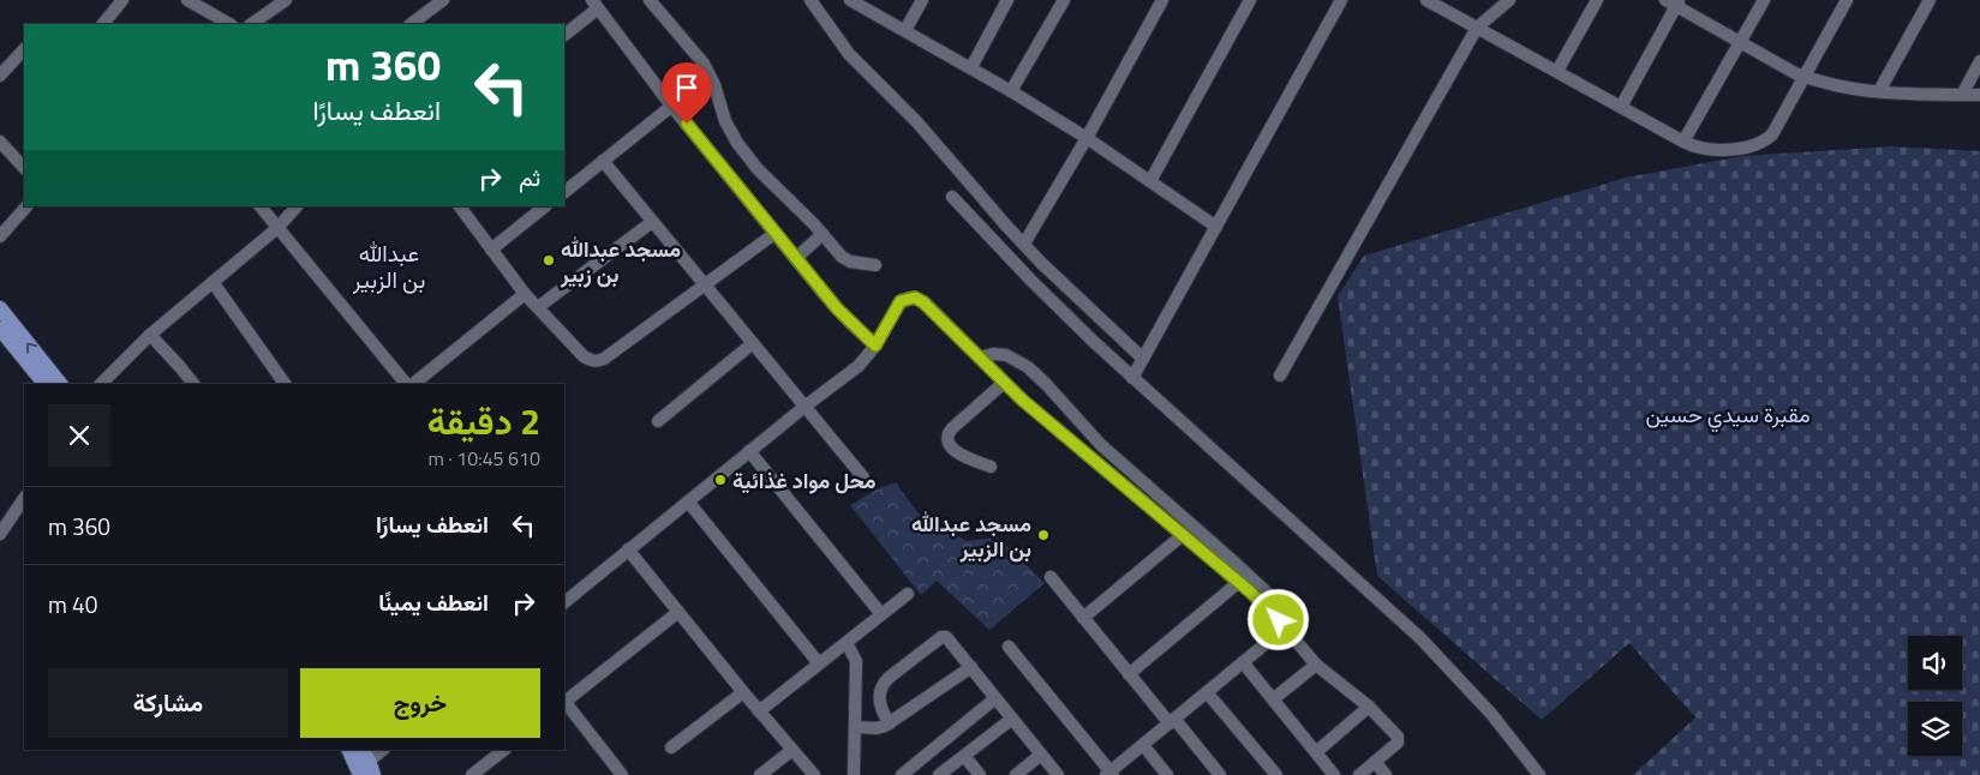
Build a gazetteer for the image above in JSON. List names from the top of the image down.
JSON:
{
  "districts": ["عبدالله بن الزبير"],
  "parks": ["مقبرة سيدي حسين"],
  "places": ["مسجد عبدالله بن زبير", "محل مواد غذائية", "مسجد عبدالله بن الزبير"],
  "page": {
    "turn": ["360 m", "انعطف يسارًا"],
    "then": "ثم",
    "heading": ["2 دقيقة", "610 m · 10:45"],
    "list": [
      {
        "name": "انعطف يسارًا",
        "value": "360 m"
      },
      {
        "name": "انعطف يمينًا",
        "value": "40 m"
      }
    ],
    "buttons": ["خروج", "مشاركة"]
  }
}
